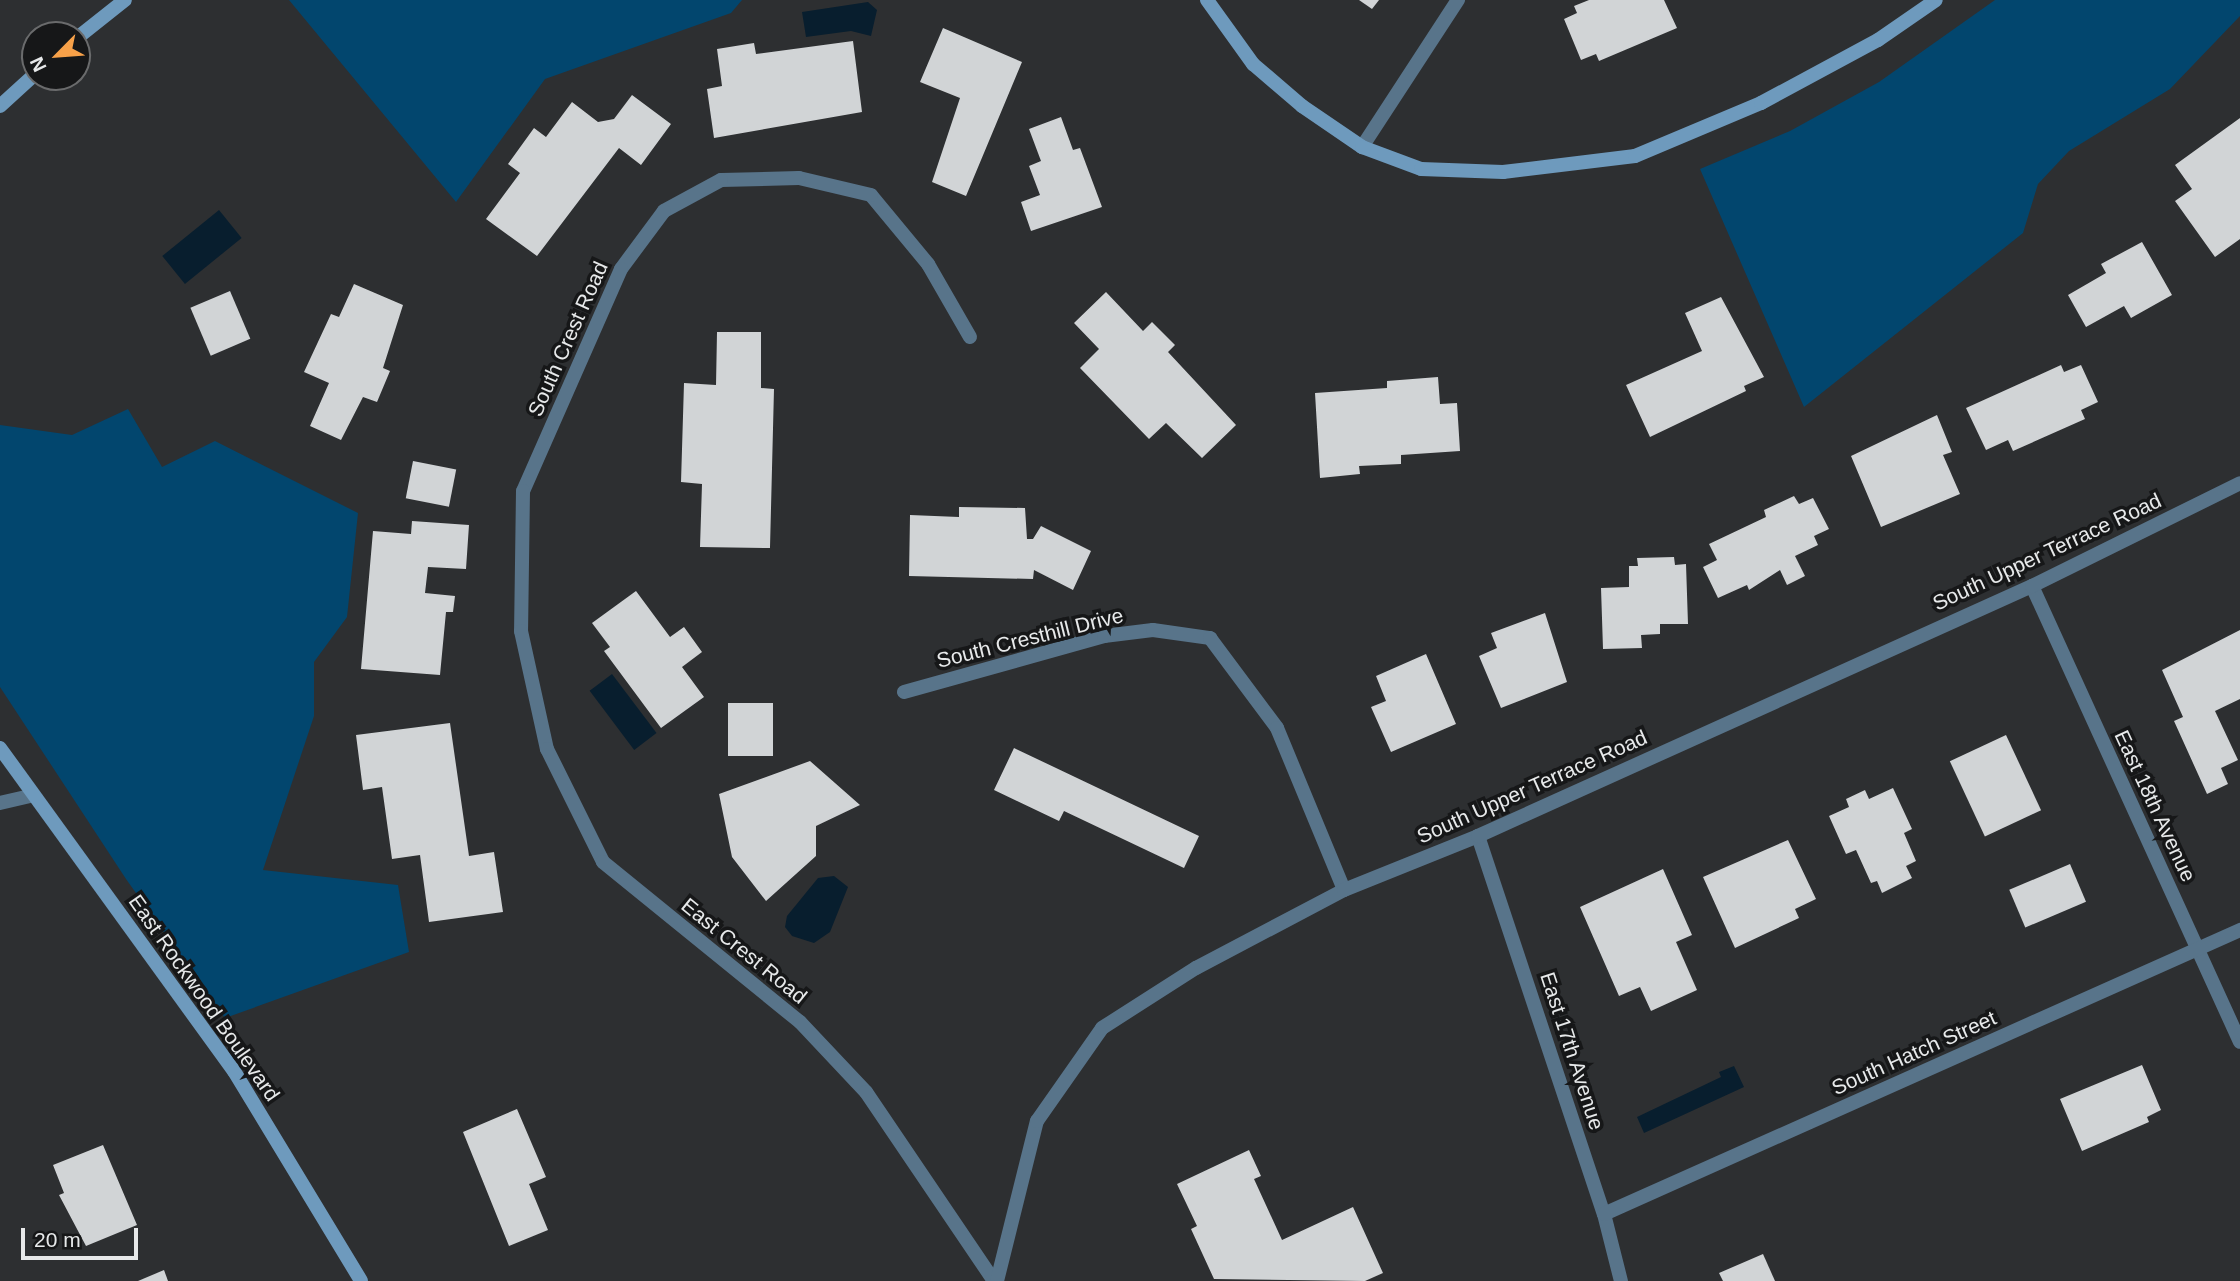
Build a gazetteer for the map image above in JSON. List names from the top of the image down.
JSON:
{
  "streets": {
    "street": [
      "South Crest Road",
      "South Upper Terrace Road",
      "South Cresthill Drive",
      "East 18th Avenue",
      "East Crest Road",
      "East Rockwood Boulevard",
      "East 17th Avenue",
      "South Hatch Street"
    ]
  },
  "crossings": [
    ["South Crest Road", "East Crest Road"],
    ["South Upper Terrace Road", "South Cresthill Drive"],
    ["South Upper Terrace Road", "East 18th Avenue"],
    ["South Upper Terrace Road", "East Crest Road"],
    ["South Upper Terrace Road", "East 17th Avenue"],
    ["East 18th Avenue", "South Hatch Street"],
    ["East 17th Avenue", "South Hatch Street"]
  ],
  "scale_bar": "20 m",
  "north": "bottom left"
}
